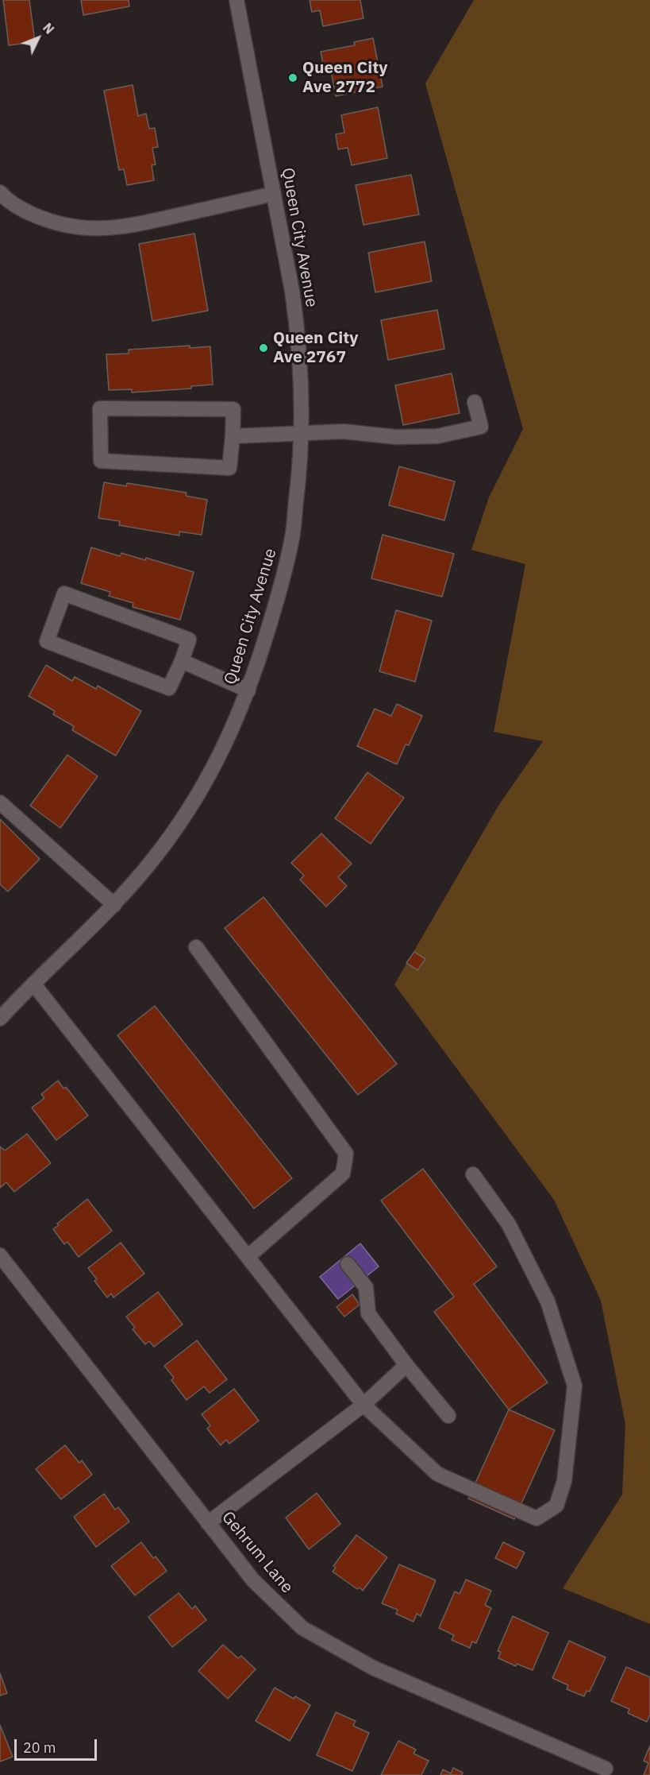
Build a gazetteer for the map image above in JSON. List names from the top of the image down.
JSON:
{
  "streets": {
    "main road": ["Queen City Avenue", "Gehrum Lane"]
  },
  "places": ["Queen City Ave 2772", "Queen City Ave 2767"],
  "scale_bar": "20 m",
  "north": "top right"
}
